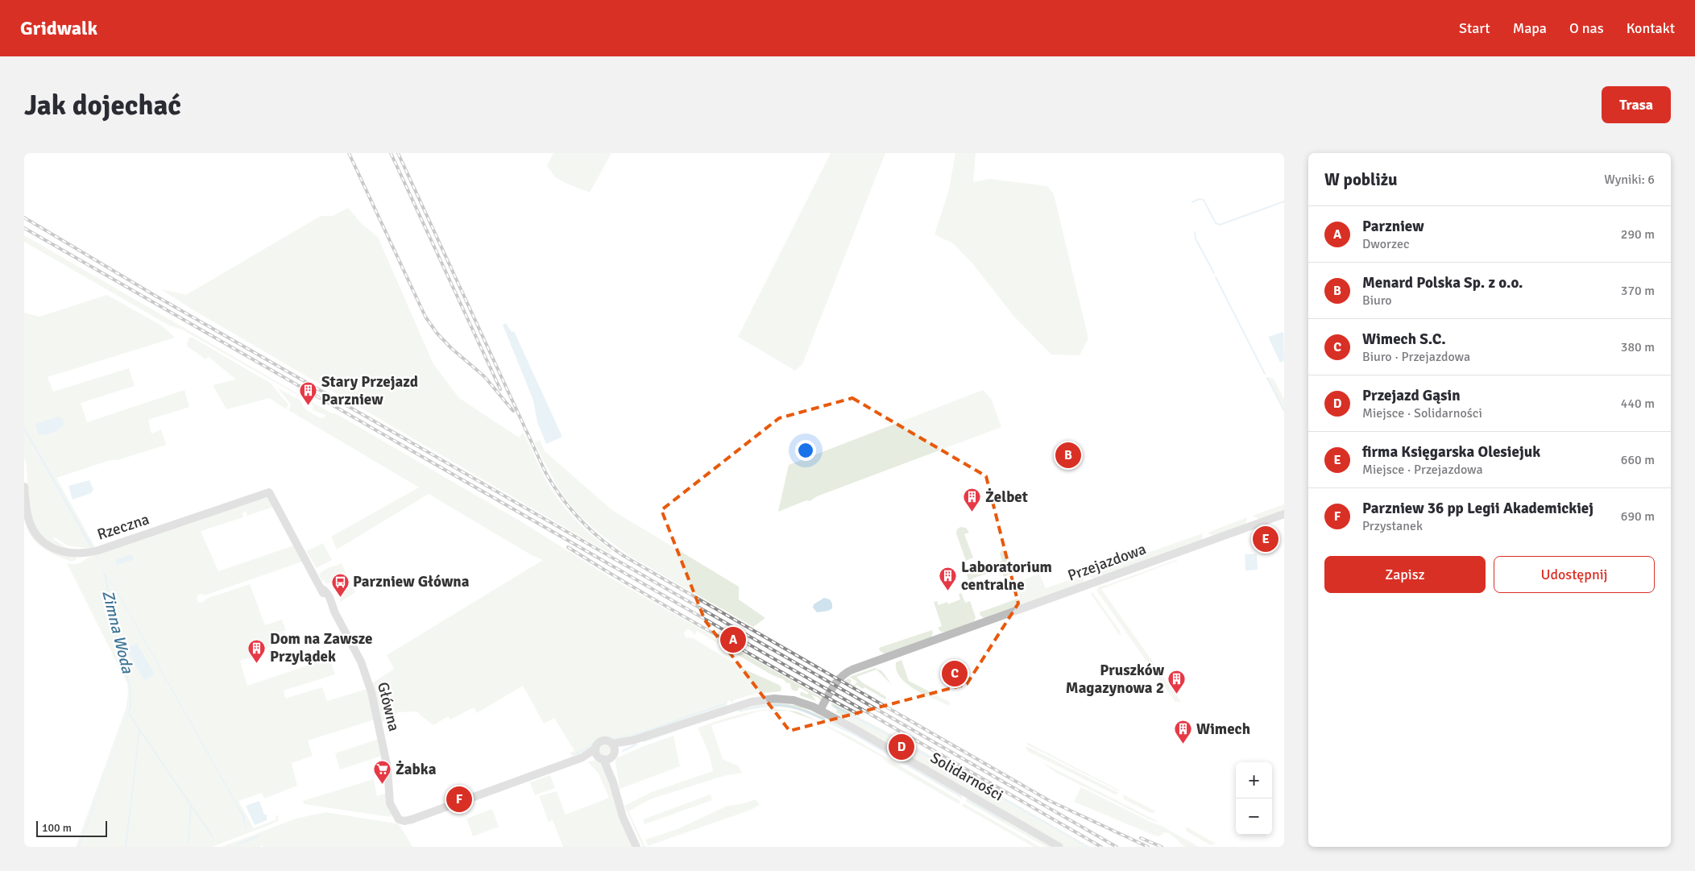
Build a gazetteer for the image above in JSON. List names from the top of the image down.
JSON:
{
  "streets": {
    "street": [
      "Rzeczna",
      "Przejazdowa",
      "Główna",
      "Solidarności"
    ]
  },
  "crossings": [
    ["Rzeczna", "Główna"],
    ["Przejazdowa", "Solidarności"],
    ["Główna", "Solidarności"]
  ],
  "water": ["Zimna Woda"],
  "places": {
    "building": [
      "Stary Przejazd Parzniew",
      "Żelbet",
      "Laboratorium centralne",
      "Dom na Zawsze Przylądek",
      "Pruszków Magazynowa 2",
      "Wimech"
    ],
    "bus stop": ["Parzniew Główna"],
    "supermarket": ["Żabka"]
  },
  "scale_bar": "100 m",
  "page": {
    "header": "Gridwalk",
    "nav": [
      "Start",
      "Mapa",
      "O nas",
      "Kontakt"
    ],
    "buttons": [
      "Trasa",
      ["Zapisz", "Udostępnij"]
    ],
    "title": "Jak dojechać",
    "heading": ["W pobliżu", "Wyniki: 6"],
    "list": [
      {
        "mark": "A",
        "name": "Parzniew",
        "note": "Dworzec",
        "value": "290 m"
      },
      {
        "mark": "B",
        "name": "Menard Polska Sp. z o.o.",
        "note": "Biuro",
        "value": "370 m"
      },
      {
        "mark": "C",
        "name": "Wimech S.C.",
        "note": "Biuro · Przejazdowa",
        "value": "380 m"
      },
      {
        "mark": "D",
        "name": "Przejazd Gąsin",
        "note": "Miejsce · Solidarności",
        "value": "440 m"
      },
      {
        "mark": "E",
        "name": "firma Księgarska Olesiejuk",
        "note": "Miejsce · Przejazdowa",
        "value": "660 m"
      },
      {
        "mark": "F",
        "name": "Parzniew 36 pp Legii Akademickiej",
        "note": "Przystanek",
        "value": "690 m"
      }
    ],
    "pins": [
      "B",
      "E",
      "A",
      "C",
      "D",
      "F"
    ],
    "map_buttons": ["+", "−"],
    "scale": "100 m"
  }
}
